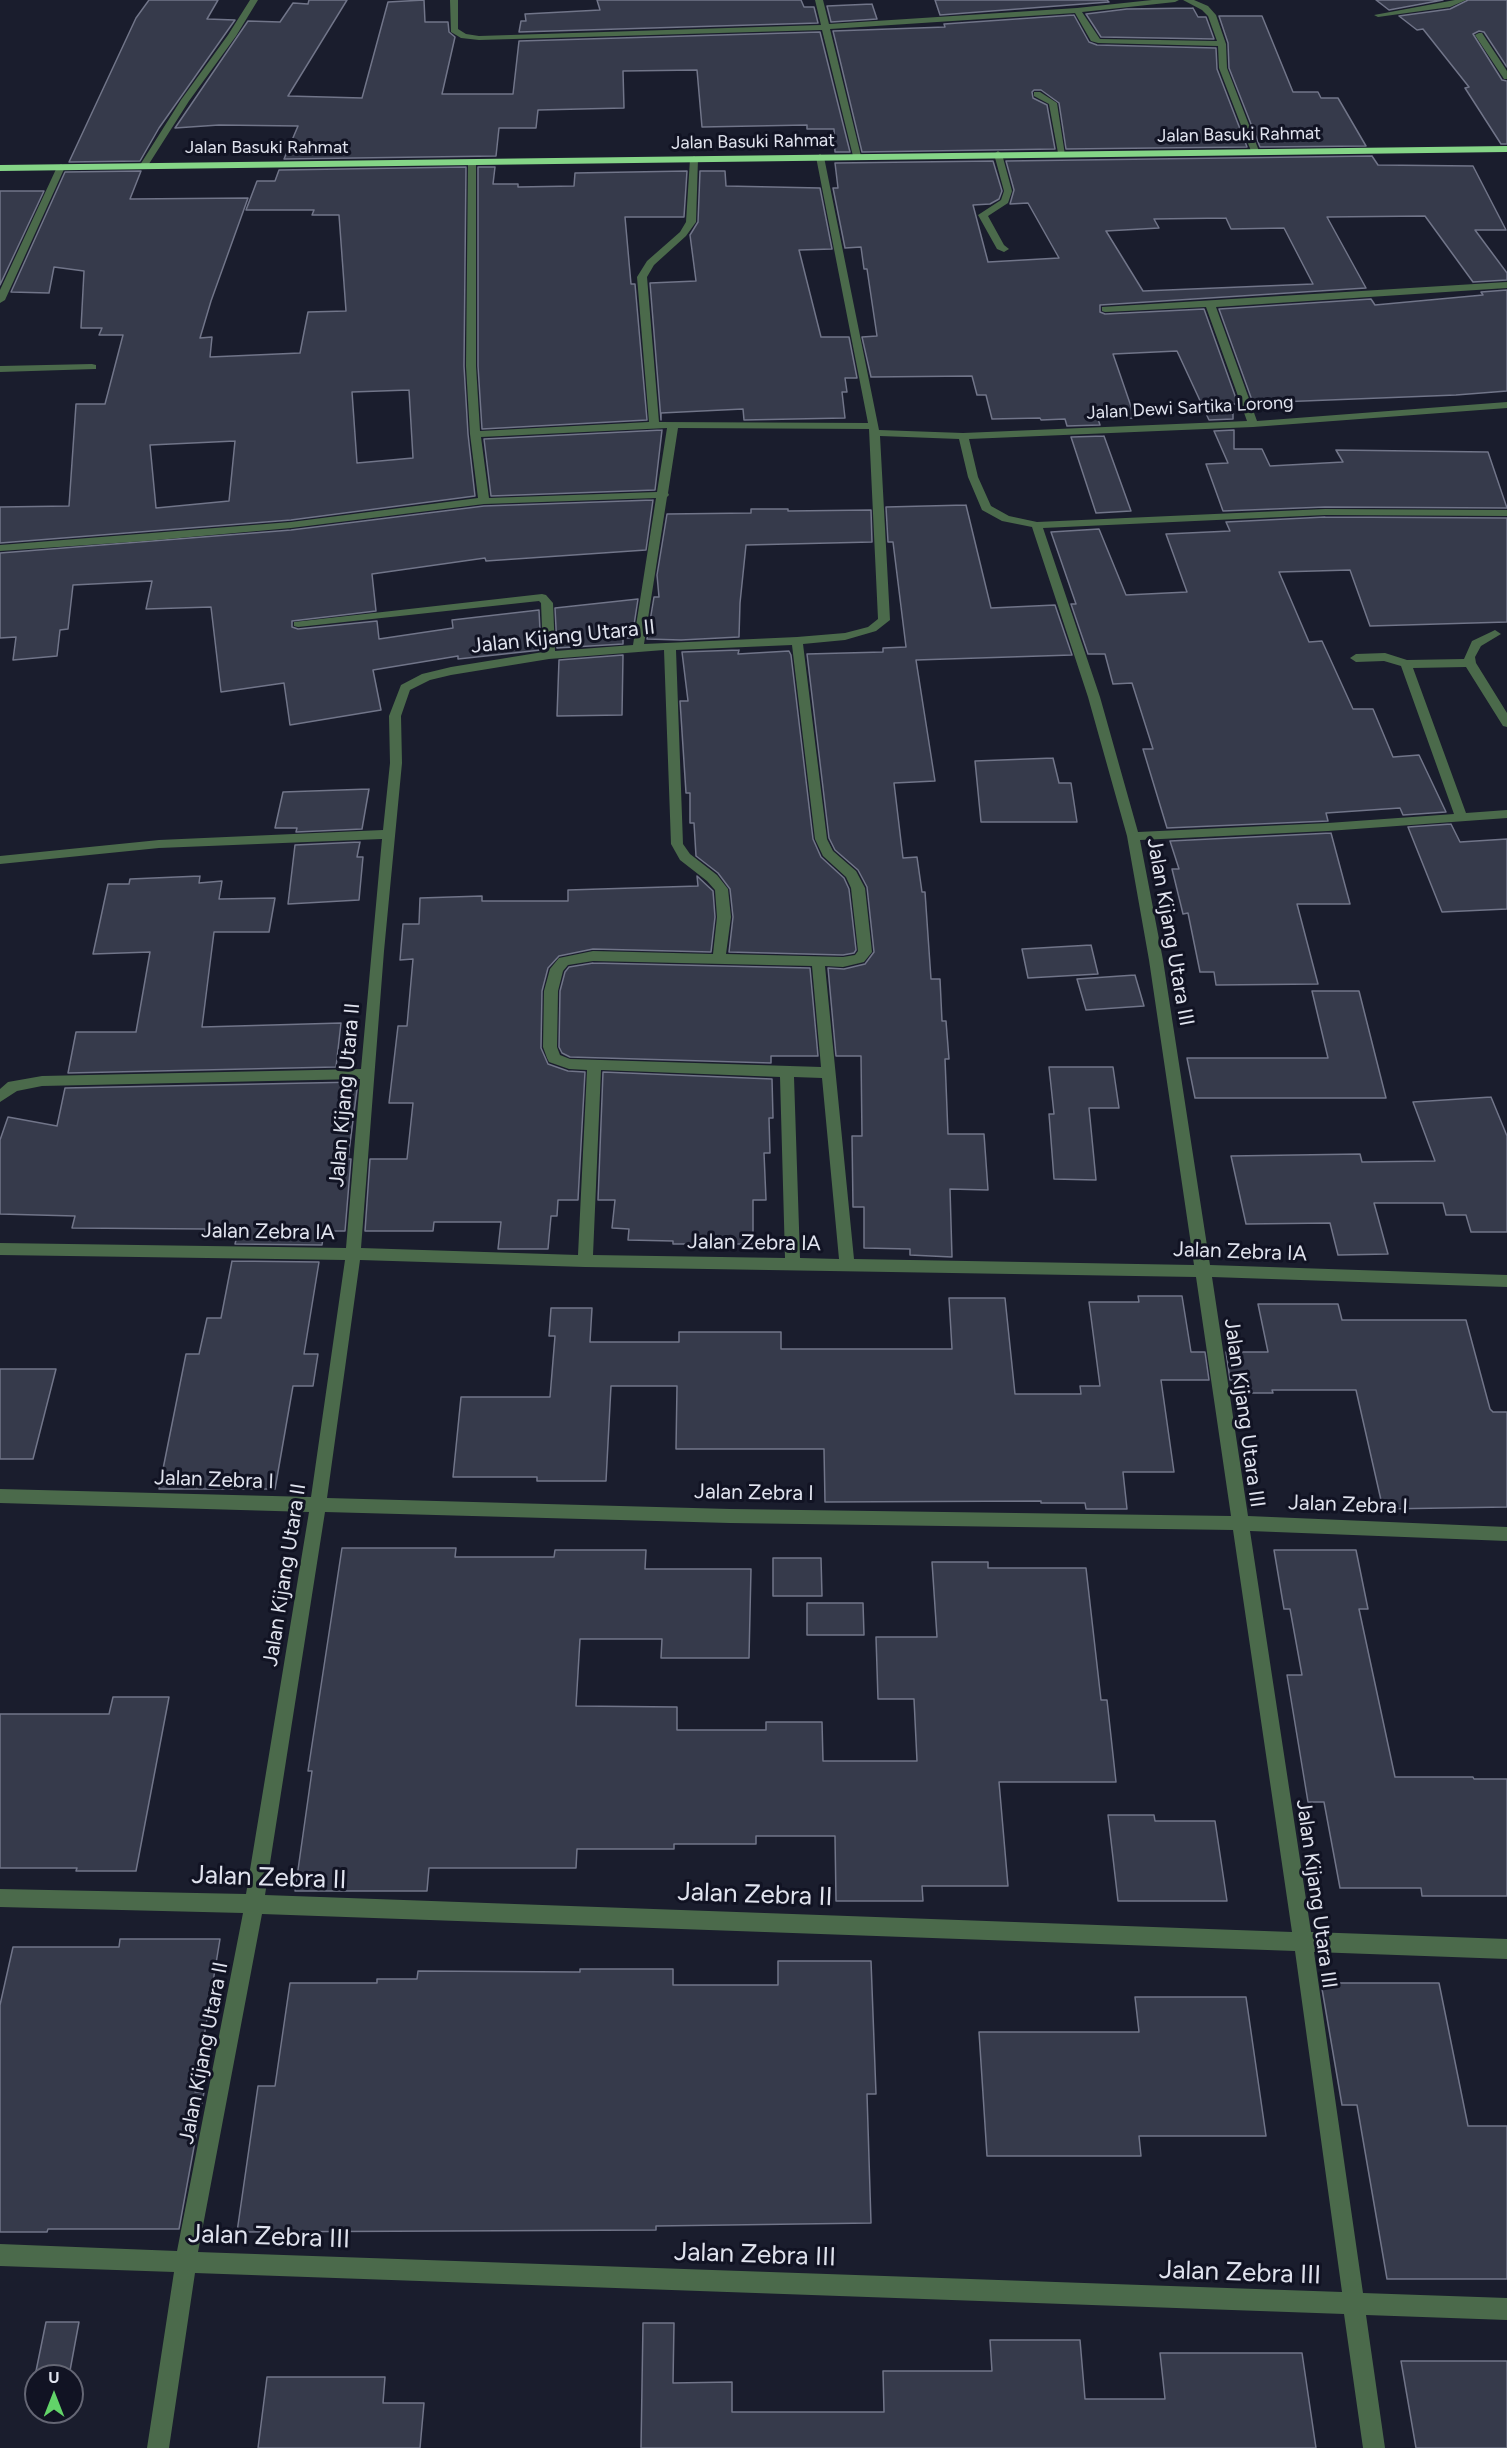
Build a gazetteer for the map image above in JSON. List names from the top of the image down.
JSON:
{
  "streets": {
    "highway": ["Jalan Basuki Rahmat"],
    "street": [
      "Jalan Dewi Sartika Lorong",
      "Jalan Kijang Utara II",
      "Jalan Kijang Utara III",
      "Jalan Zebra IA",
      "Jalan Zebra I",
      "Jalan Zebra II",
      "Jalan Zebra III"
    ]
  },
  "crossings": [
    ["Jalan Basuki Rahmat", "Jalan Kijang Utara II"],
    ["Jalan Dewi Sartika Lorong", "Jalan Kijang Utara II"],
    ["Jalan Kijang Utara II", "Jalan Zebra IA"],
    ["Jalan Kijang Utara II", "Jalan Zebra I"],
    ["Jalan Kijang Utara II", "Jalan Zebra II"],
    ["Jalan Kijang Utara II", "Jalan Zebra III"],
    ["Jalan Kijang Utara III", "Jalan Zebra IA"],
    ["Jalan Kijang Utara III", "Jalan Zebra I"],
    ["Jalan Kijang Utara III", "Jalan Zebra II"],
    ["Jalan Kijang Utara III", "Jalan Zebra III"]
  ],
  "north": "top"
}
